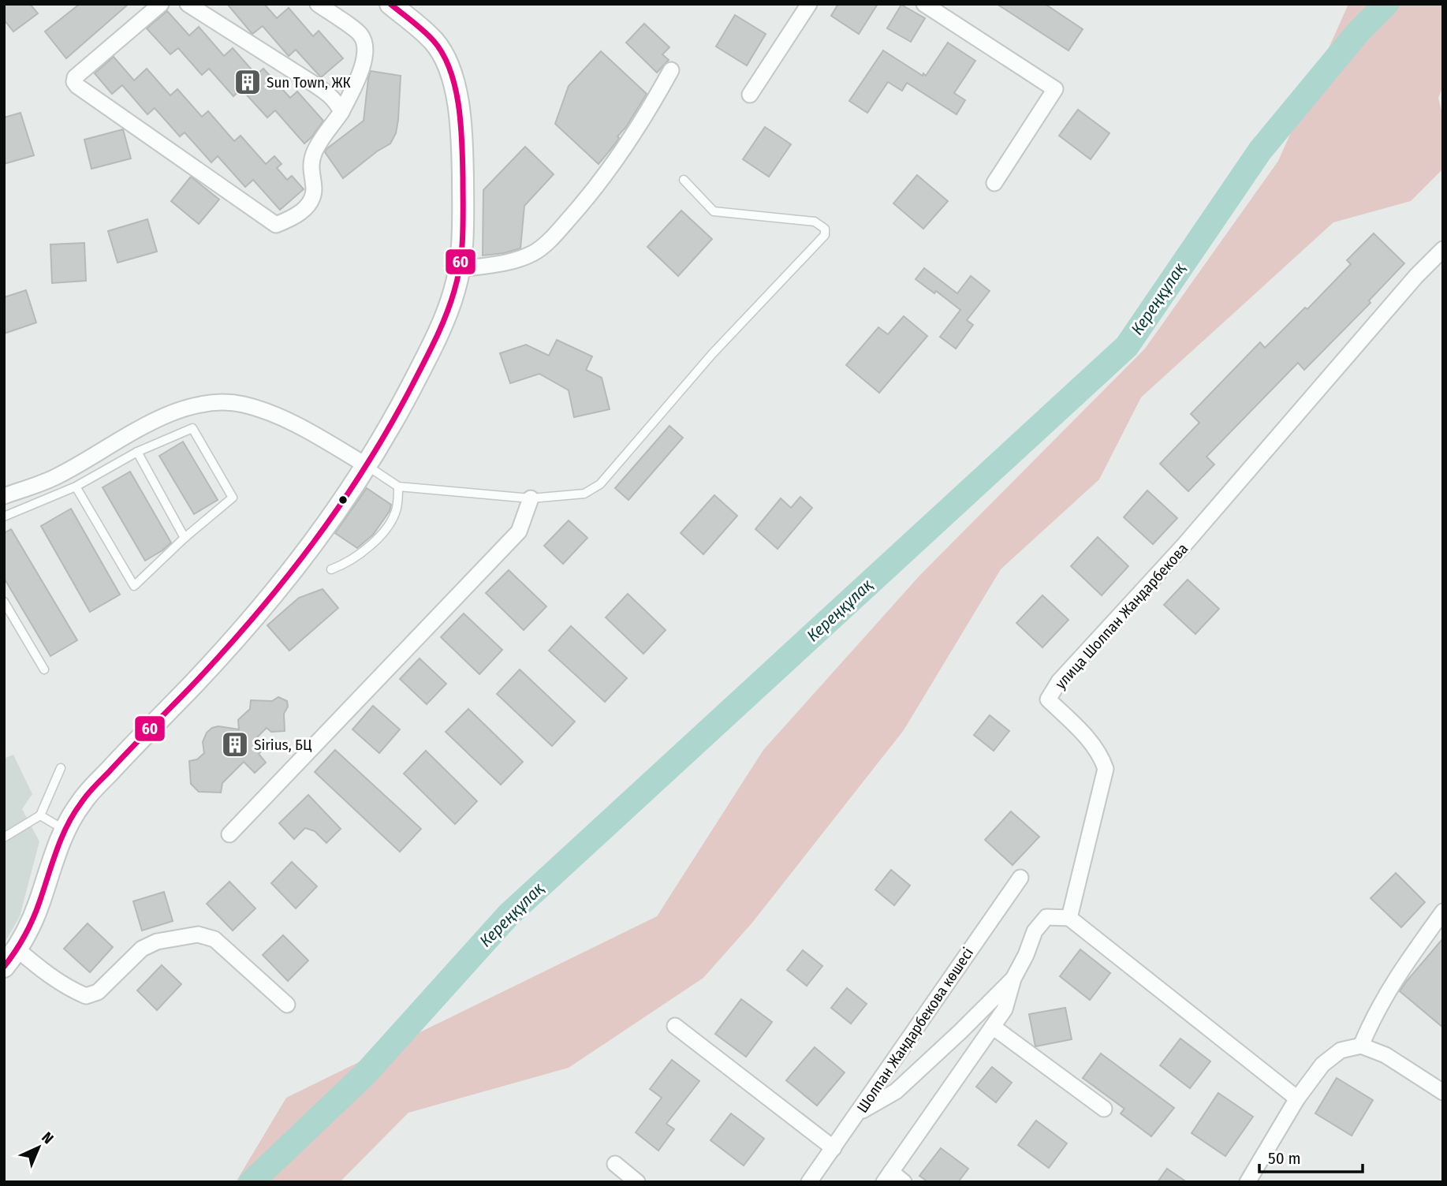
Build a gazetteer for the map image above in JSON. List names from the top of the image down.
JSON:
{
  "streets": {
    "street": ["улица Шолпан Жандарбекова", "Шолпан Жандарбекова көшесі"]
  },
  "water": ["Кереңқұлақ"],
  "places": {
    "building": ["Sun Town, ЖК", "Sirius, БЦ"]
  },
  "lines": ["transit line 60"],
  "scale_bar": "50 m",
  "north": "top right"
}
